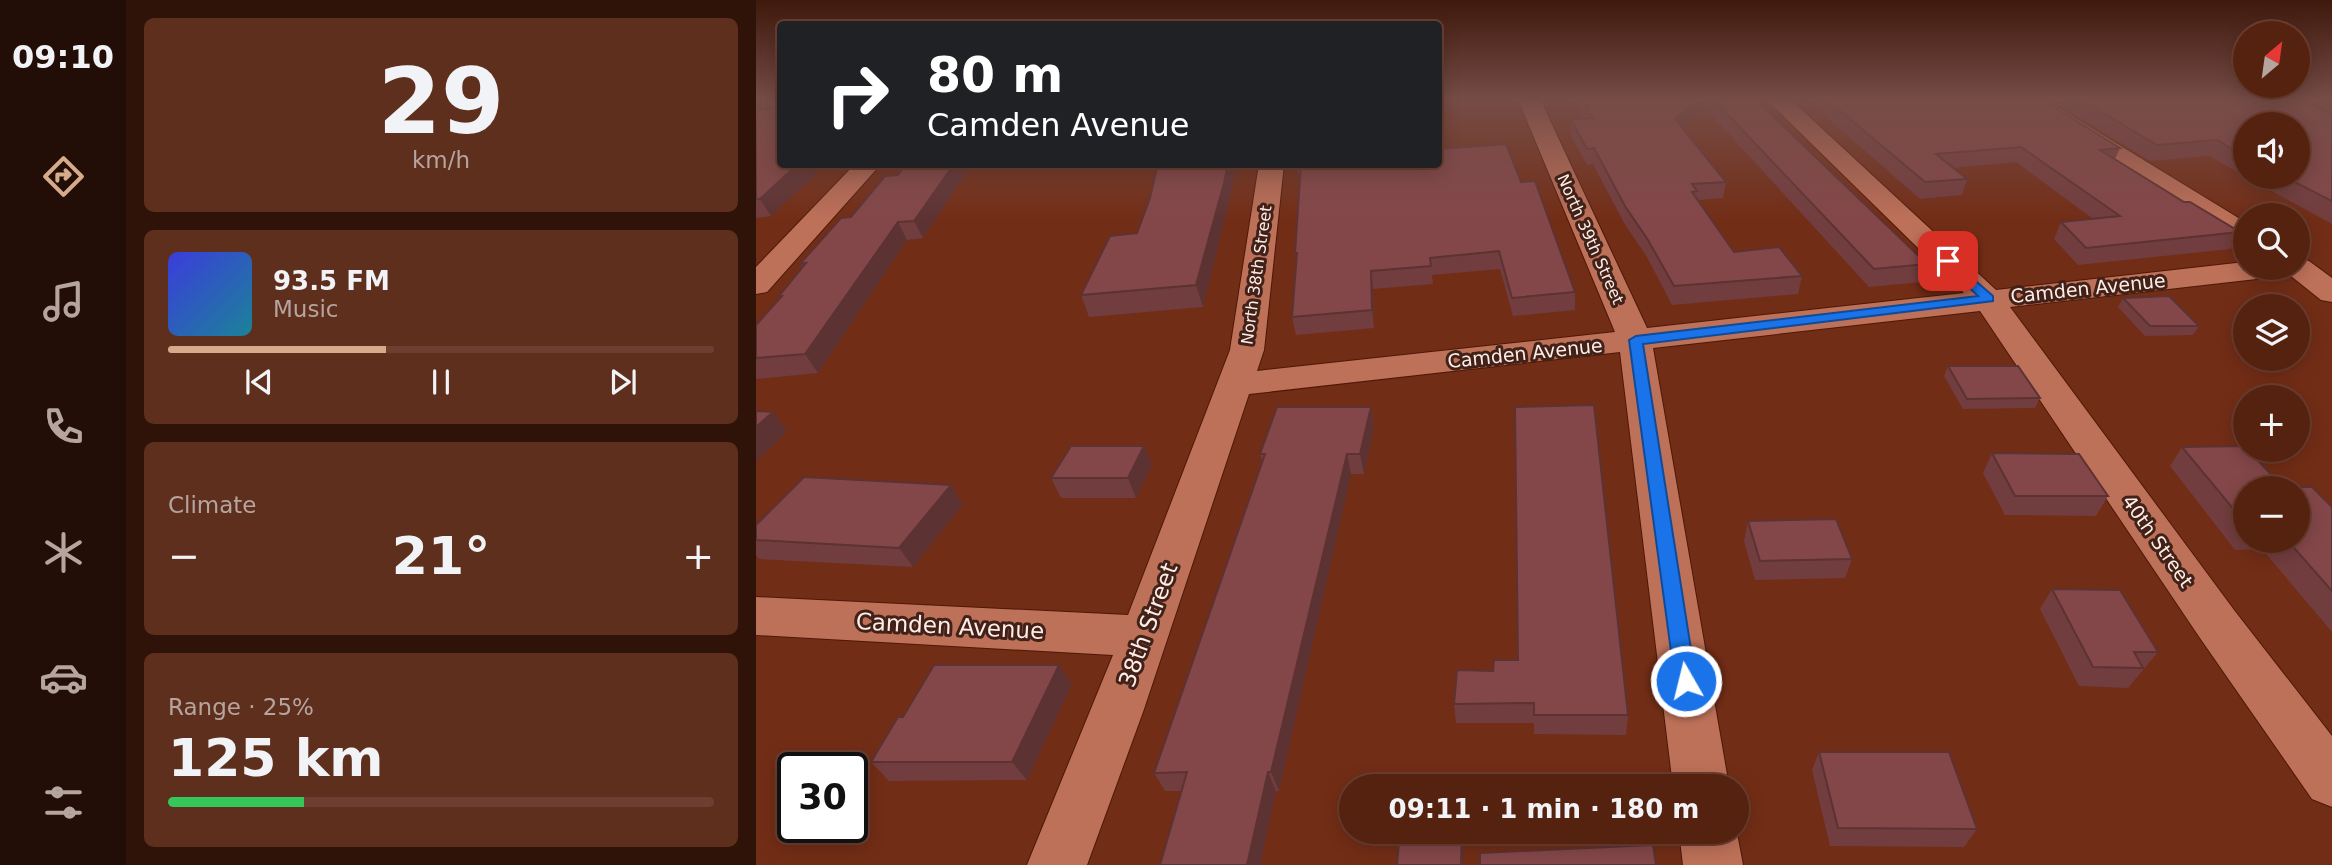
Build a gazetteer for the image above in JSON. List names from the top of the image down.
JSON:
{
  "streets": {
    "street": [
      "North 39th Street",
      "North 38th Street",
      "Camden Avenue",
      "40th Street",
      "38th Street"
    ]
  },
  "crossings": [
    ["North 39th Street", "Camden Avenue"],
    ["North 38th Street", "Camden Avenue"],
    ["North 38th Street", "38th Street"],
    ["Camden Avenue", "40th Street"],
    ["Camden Avenue", "38th Street"]
  ],
  "north": "top right",
  "page": {
    "tabs": "09:10",
    "tile": [
      ["29", "km/h"],
      "Climate",
      ["Range · 25%", "125 km"]
    ],
    "map_buttons": ["+", "−"],
    "turn": ["80 m", "Camden Avenue"],
    "song": ["93.5 FM", "Music"],
    "heat": ["−", "21°", "+"],
    "limit": "30",
    "trip": "09:11 · 1 min · 180 m"
  }
}
